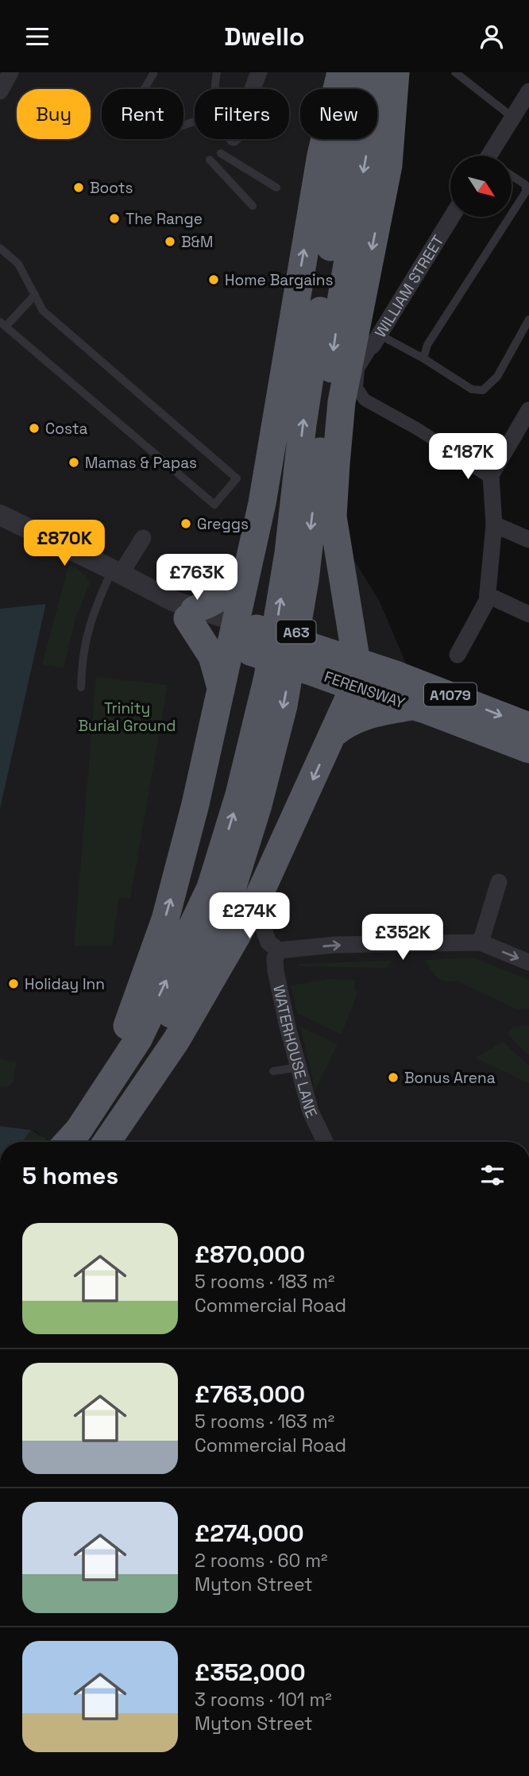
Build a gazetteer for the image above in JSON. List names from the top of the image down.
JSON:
{
  "streets": {
    "highway": ["A63", "FERENSWAY", "A1079"],
    "street": ["WILLIAM STREET", "WATERHOUSE LANE"]
  },
  "parks": ["Trinity Burial Ground"],
  "places": [
    "Boots",
    "The Range",
    "B&M",
    "Home Bargains",
    "Costa",
    "Mamas & Papas",
    "Greggs",
    "Holiday Inn",
    "Bonus Arena"
  ],
  "north": "bottom right",
  "page": {
    "header": "Dwello",
    "chip": [
      "Buy",
      "Rent",
      "Filters",
      "New"
    ],
    "price": [
      "£187K",
      "£870K",
      "£763K",
      "£274K",
      "£352K"
    ],
    "heading": "5 homes",
    "list": [
      {
        "name": "£870,000",
        "note": "5 rooms · 183 m² · Commercial Road"
      },
      {
        "name": "£763,000",
        "note": "5 rooms · 163 m² · Commercial Road"
      },
      {
        "name": "£274,000",
        "note": "2 rooms · 60 m² · Myton Street"
      },
      {
        "name": "£352,000",
        "note": "3 rooms · 101 m² · Myton Street"
      }
    ]
  }
}
